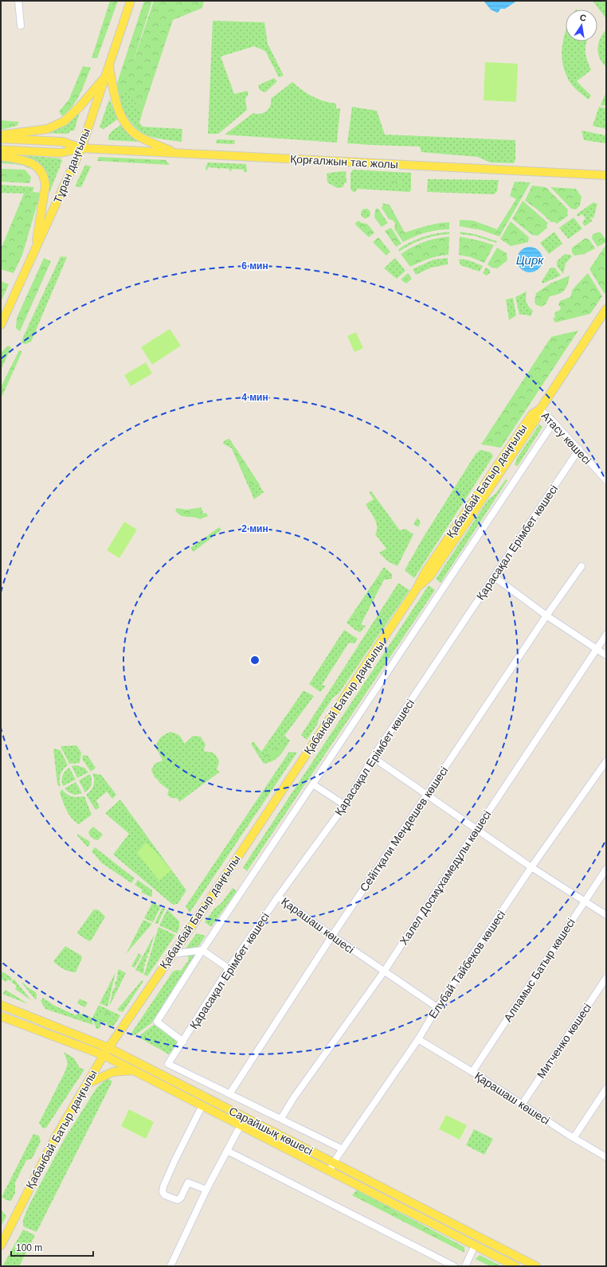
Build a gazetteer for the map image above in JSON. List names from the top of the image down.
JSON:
{
  "streets": {
    "main road": [
      "Қорғалжын тас жолы",
      "Тұран даңғылы",
      "Қабанбай Батыр даңғылы",
      "Сарайшық көшесі"
    ],
    "street": [
      "Атасу көшесі",
      "Қарасақал Ерімбет көшесі",
      "Сейітқали Меңдешев көшесі",
      "Халел Досмұхамедұлы көшесі",
      "Қарашаш көшесі",
      "Елубай Тайбеков көшесі",
      "Алпамыс Батыр көшесі",
      "Митченко көшесі"
    ]
  },
  "crossings": [
    ["Қорғалжын тас жолы", "Тұран даңғылы"],
    ["Атасу көшесі", "Қабанбай Батыр даңғылы"],
    ["Атасу көшесі", "Қарасақал Ерімбет көшесі"],
    ["Қабанбай Батыр даңғылы", "Сарайшық көшесі"],
    ["Қарасақал Ерімбет көшесі", "Сейітқали Меңдешев көшесі"],
    ["Қарасақал Ерімбет көшесі", "Қарашаш көшесі"],
    ["Сейітқали Меңдешев көшесі", "Қарашаш көшесі"],
    ["Халел Досмұхамедұлы көшесі", "Қарашаш көшесі"],
    ["Қарашаш көшесі", "Елубай Тайбеков көшесі"],
    ["Қарашаш көшесі", "Алпамыс Батыр көшесі"],
    ["Қарашаш көшесі", "Митченко көшесі"],
    ["Елубай Тайбеков көшесі", "Сарайшық көшесі"]
  ],
  "water": ["Цирк"],
  "scale_bar": "100 m",
  "north": "top",
  "rings": ["6 мин", "4 мин", "2 мин"]
}
